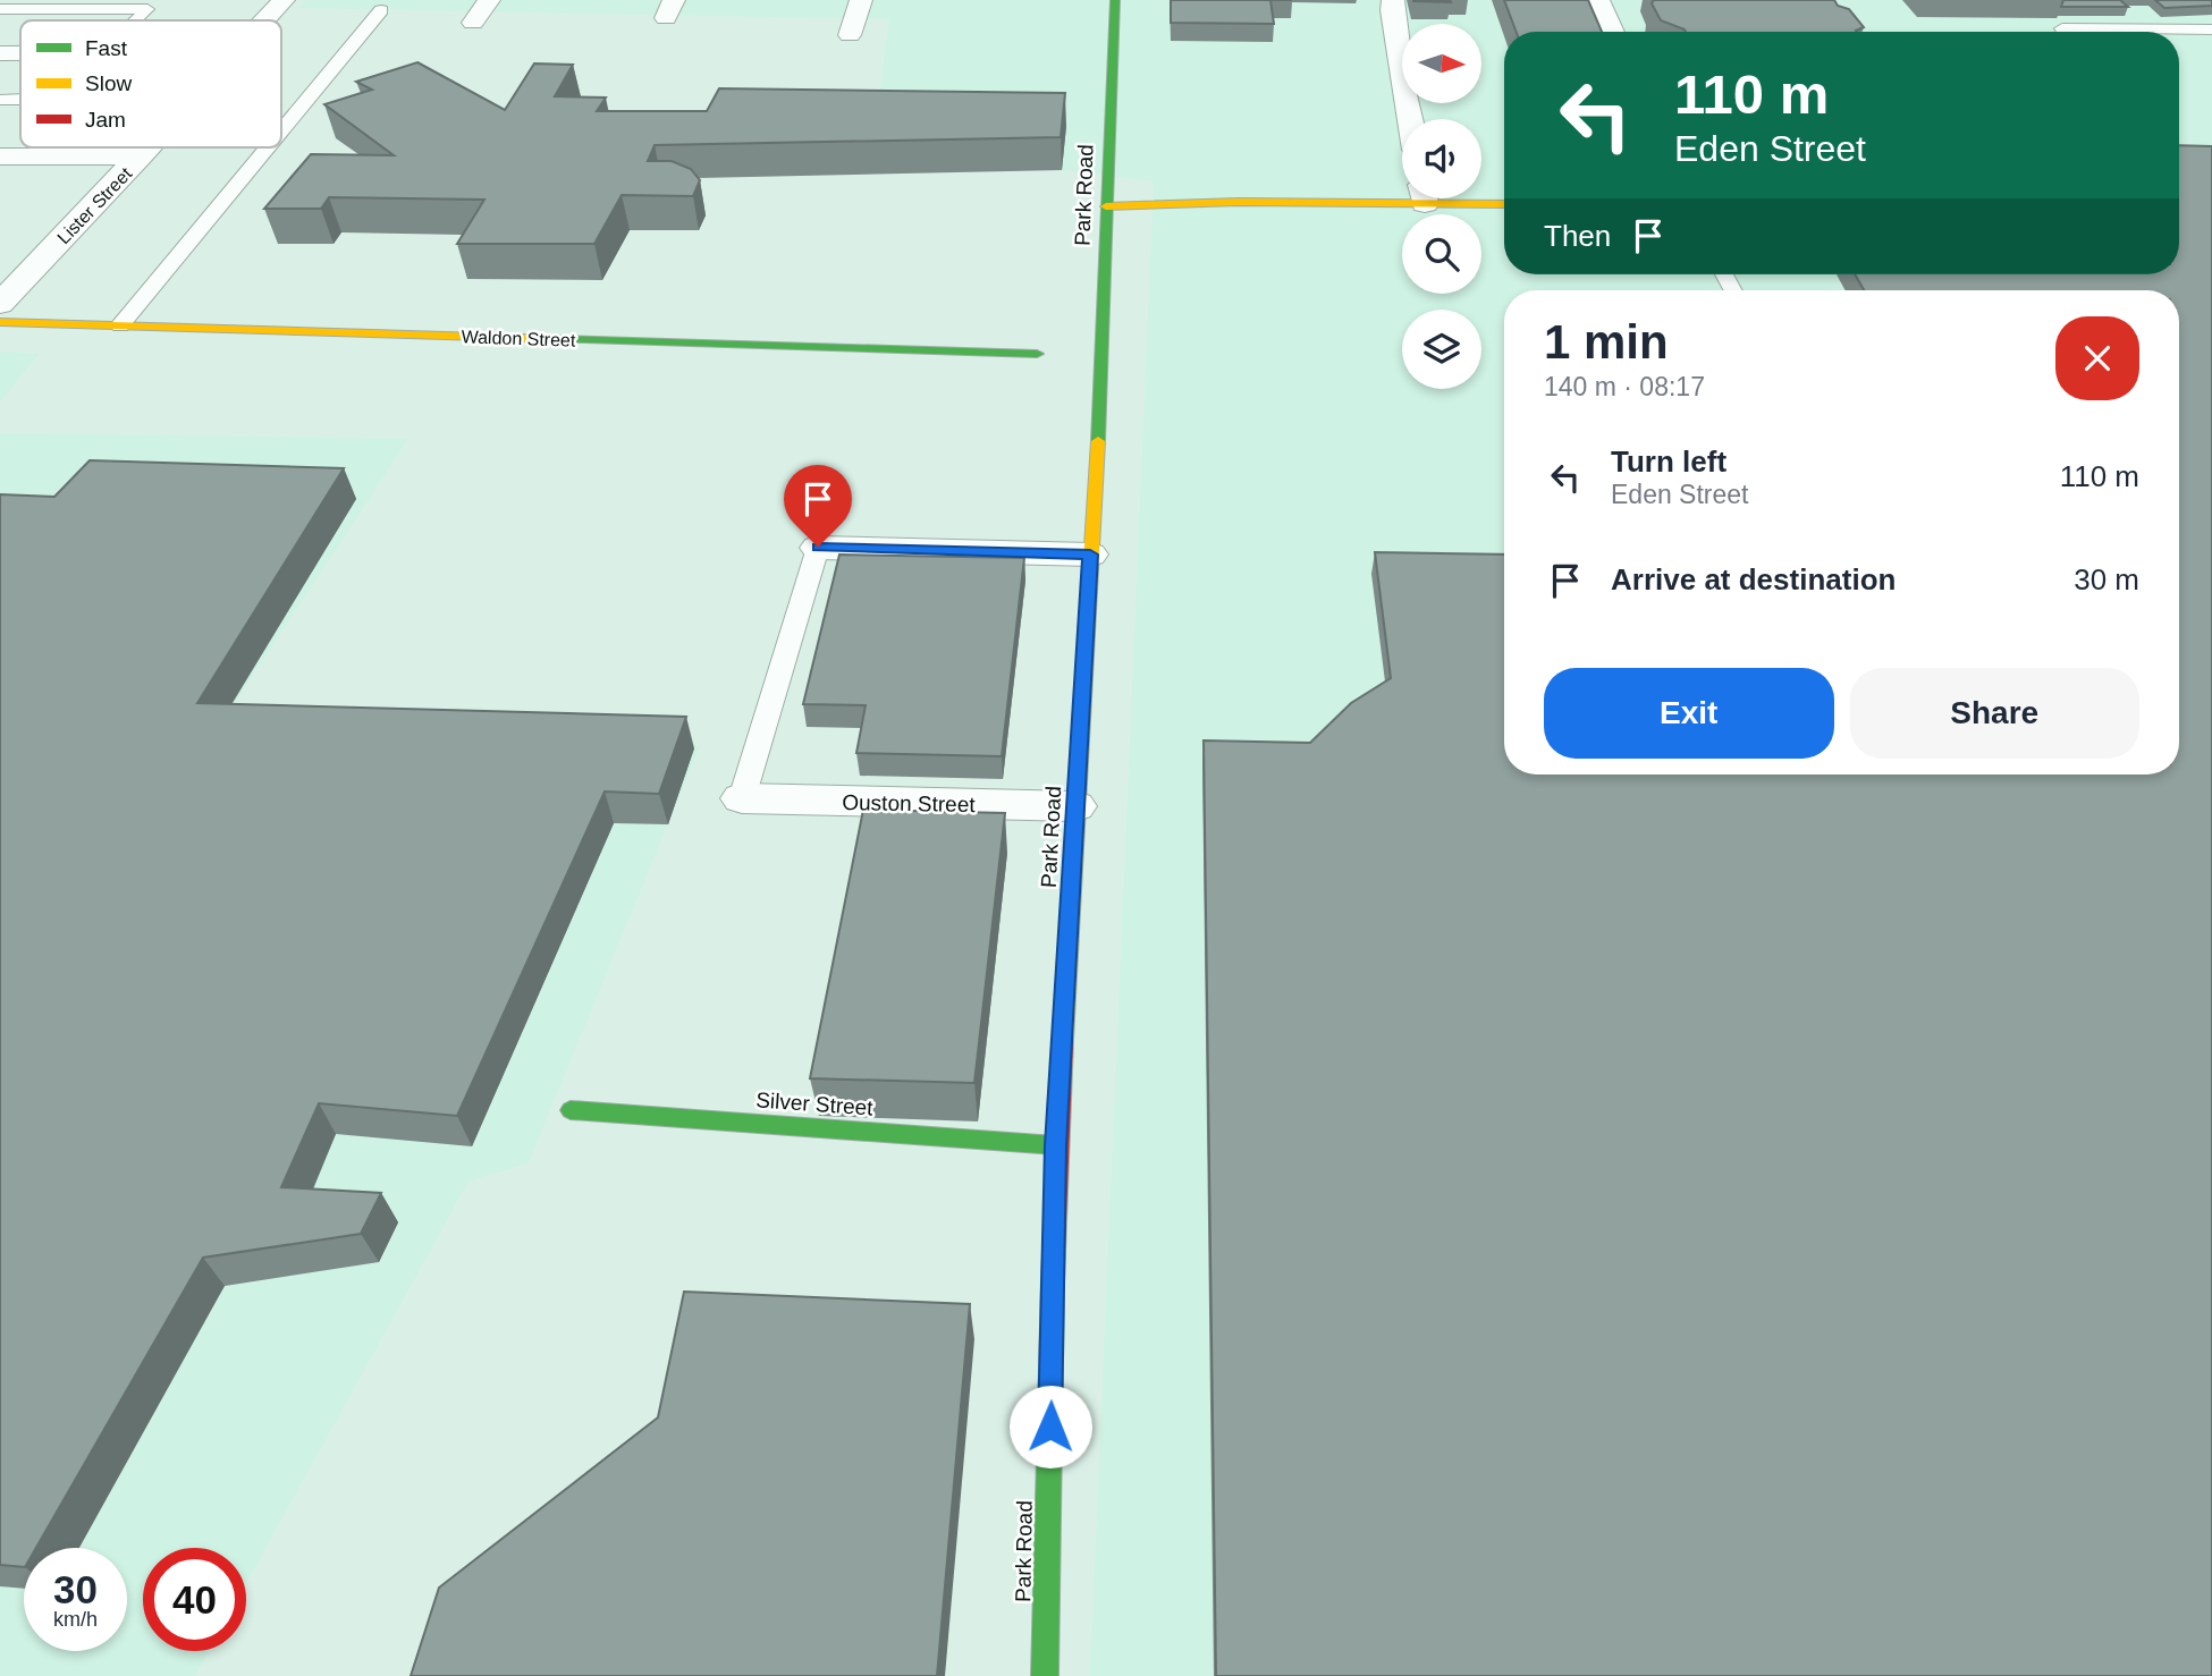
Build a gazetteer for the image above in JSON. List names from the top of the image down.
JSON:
{
  "streets": {
    "street": [
      "Park Road",
      "Lister Street",
      "Waldon Street",
      "Ouston Street",
      "Silver Street"
    ]
  },
  "crossings": [
    ["Park Road", "Ouston Street"],
    ["Park Road", "Silver Street"]
  ],
  "legend": ["Fast", "Slow", "Jam"],
  "north": "right",
  "page": {
    "turn": ["110 m", "Eden Street"],
    "then": "Then",
    "heading": ["1 min", "140 m · 08:17"],
    "list": [
      {
        "name": "Turn left",
        "note": "Eden Street",
        "value": "110 m"
      },
      {
        "name": "Arrive at destination",
        "value": "30 m"
      }
    ],
    "buttons": ["Exit", "Share"],
    "speed": "30 km/h",
    "limit": "40"
  }
}
